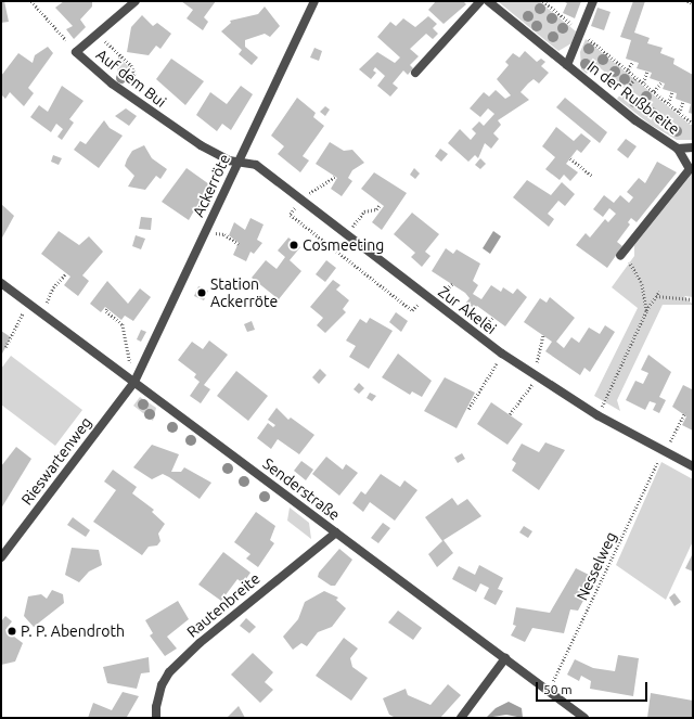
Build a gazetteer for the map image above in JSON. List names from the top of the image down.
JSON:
{
  "streets": {
    "street": [
      "Auf dem Bui",
      "In der Rußbreite",
      "Ackerröte",
      "Zur Akelei",
      "Rieswartenweg",
      "Senderstraße",
      "Rautenbreite"
    ],
    "path": ["Nesselweg"]
  },
  "crossings": [
    ["Auf dem Bui", "Ackerröte"],
    ["Auf dem Bui", "Zur Akelei"],
    ["Ackerröte", "Zur Akelei"],
    ["Ackerröte", "Rieswartenweg"],
    ["Ackerröte", "Senderstraße"],
    ["Zur Akelei", "Nesselweg"],
    ["Rieswartenweg", "Senderstraße"],
    ["Senderstraße", "Nesselweg"],
    ["Senderstraße", "Rautenbreite"]
  ],
  "places": ["Cosmeeting", "Station Ackerröte", "P. P. Abendroth"],
  "scale_bar": "50 m"
}
